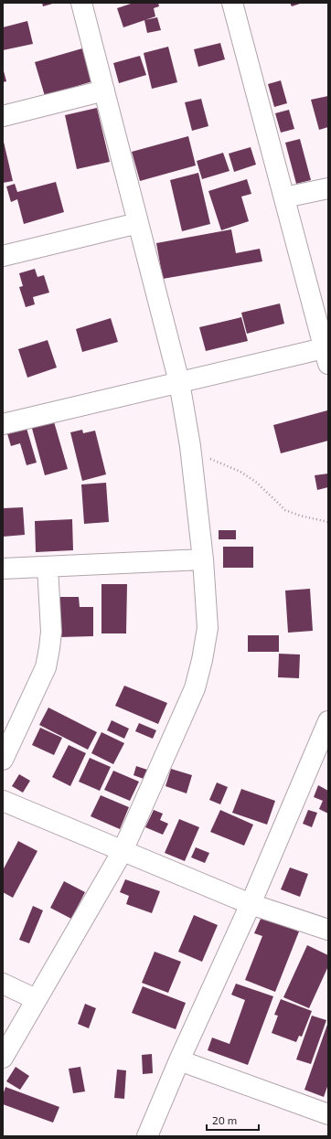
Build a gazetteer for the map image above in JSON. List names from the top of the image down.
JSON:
{
  "scale_bar": "20 m"
}
